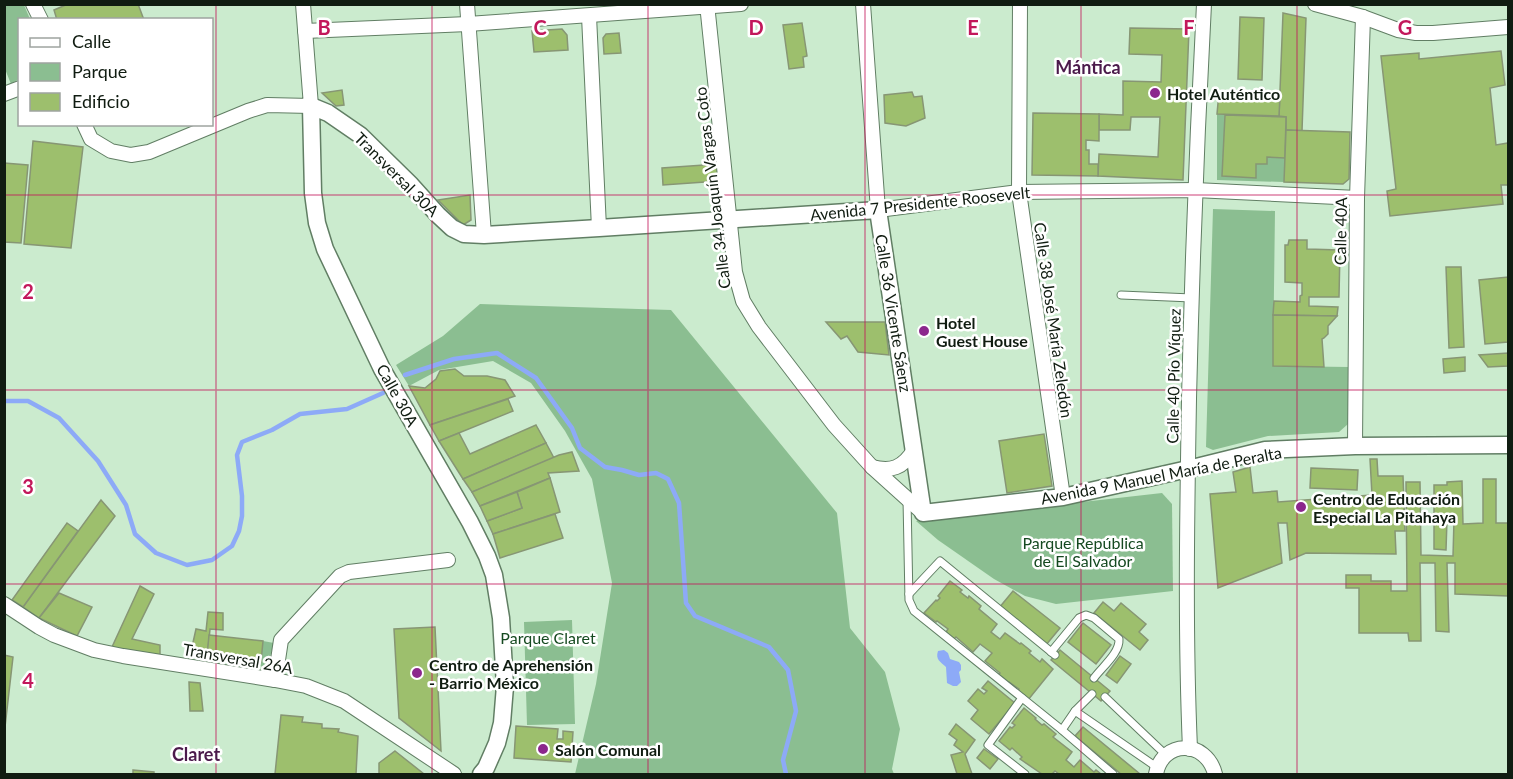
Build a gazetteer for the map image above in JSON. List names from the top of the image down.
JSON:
{
  "streets": {
    "street": [
      "Transversal 30A",
      "Calle 34 Joaquín Vargas Coto",
      "Avenida 7 Presidente Roosevelt",
      "Calle 40A",
      "Calle 36 Vicente Sáenz",
      "Calle 38 José María Zeledón",
      "Calle 40 Pío Víquez",
      "Calle 30A",
      "Avenida 9 Manuel María de Peralta",
      "Transversal 26A"
    ]
  },
  "crossings": [
    ["Transversal 30A", "Avenida 7 Presidente Roosevelt"],
    ["Transversal 30A", "Calle 30A"],
    ["Calle 34 Joaquín Vargas Coto", "Avenida 7 Presidente Roosevelt"],
    ["Calle 34 Joaquín Vargas Coto", "Calle 36 Vicente Sáenz"],
    ["Calle 34 Joaquín Vargas Coto", "Avenida 9 Manuel María de Peralta"],
    ["Avenida 7 Presidente Roosevelt", "Calle 40A"],
    ["Avenida 7 Presidente Roosevelt", "Calle 36 Vicente Sáenz"],
    ["Avenida 7 Presidente Roosevelt", "Calle 38 José María Zeledón"],
    ["Avenida 7 Presidente Roosevelt", "Calle 40 Pío Víquez"],
    ["Calle 40A", "Avenida 9 Manuel María de Peralta"],
    ["Calle 36 Vicente Sáenz", "Avenida 9 Manuel María de Peralta"],
    ["Calle 38 José María Zeledón", "Avenida 9 Manuel María de Peralta"],
    ["Calle 40 Pío Víquez", "Avenida 9 Manuel María de Peralta"]
  ],
  "districts": ["Mántica", "Claret"],
  "parks": ["Parque República de El Salvador", "Parque Claret"],
  "places": [
    "Hotel Auténtico",
    "Hotel Guest House",
    "Centro de Educación Especial La Pitahaya",
    "Centro de Aprehensión - Barrio México",
    "Salón Comunal"
  ],
  "legend": ["Calle", "Parque", "Edificio"],
  "grid": {
    "columns": [
      "B",
      "C",
      "D",
      "E",
      "F",
      "G"
    ],
    "rows": ["2", "3", "4"]
  }
}
